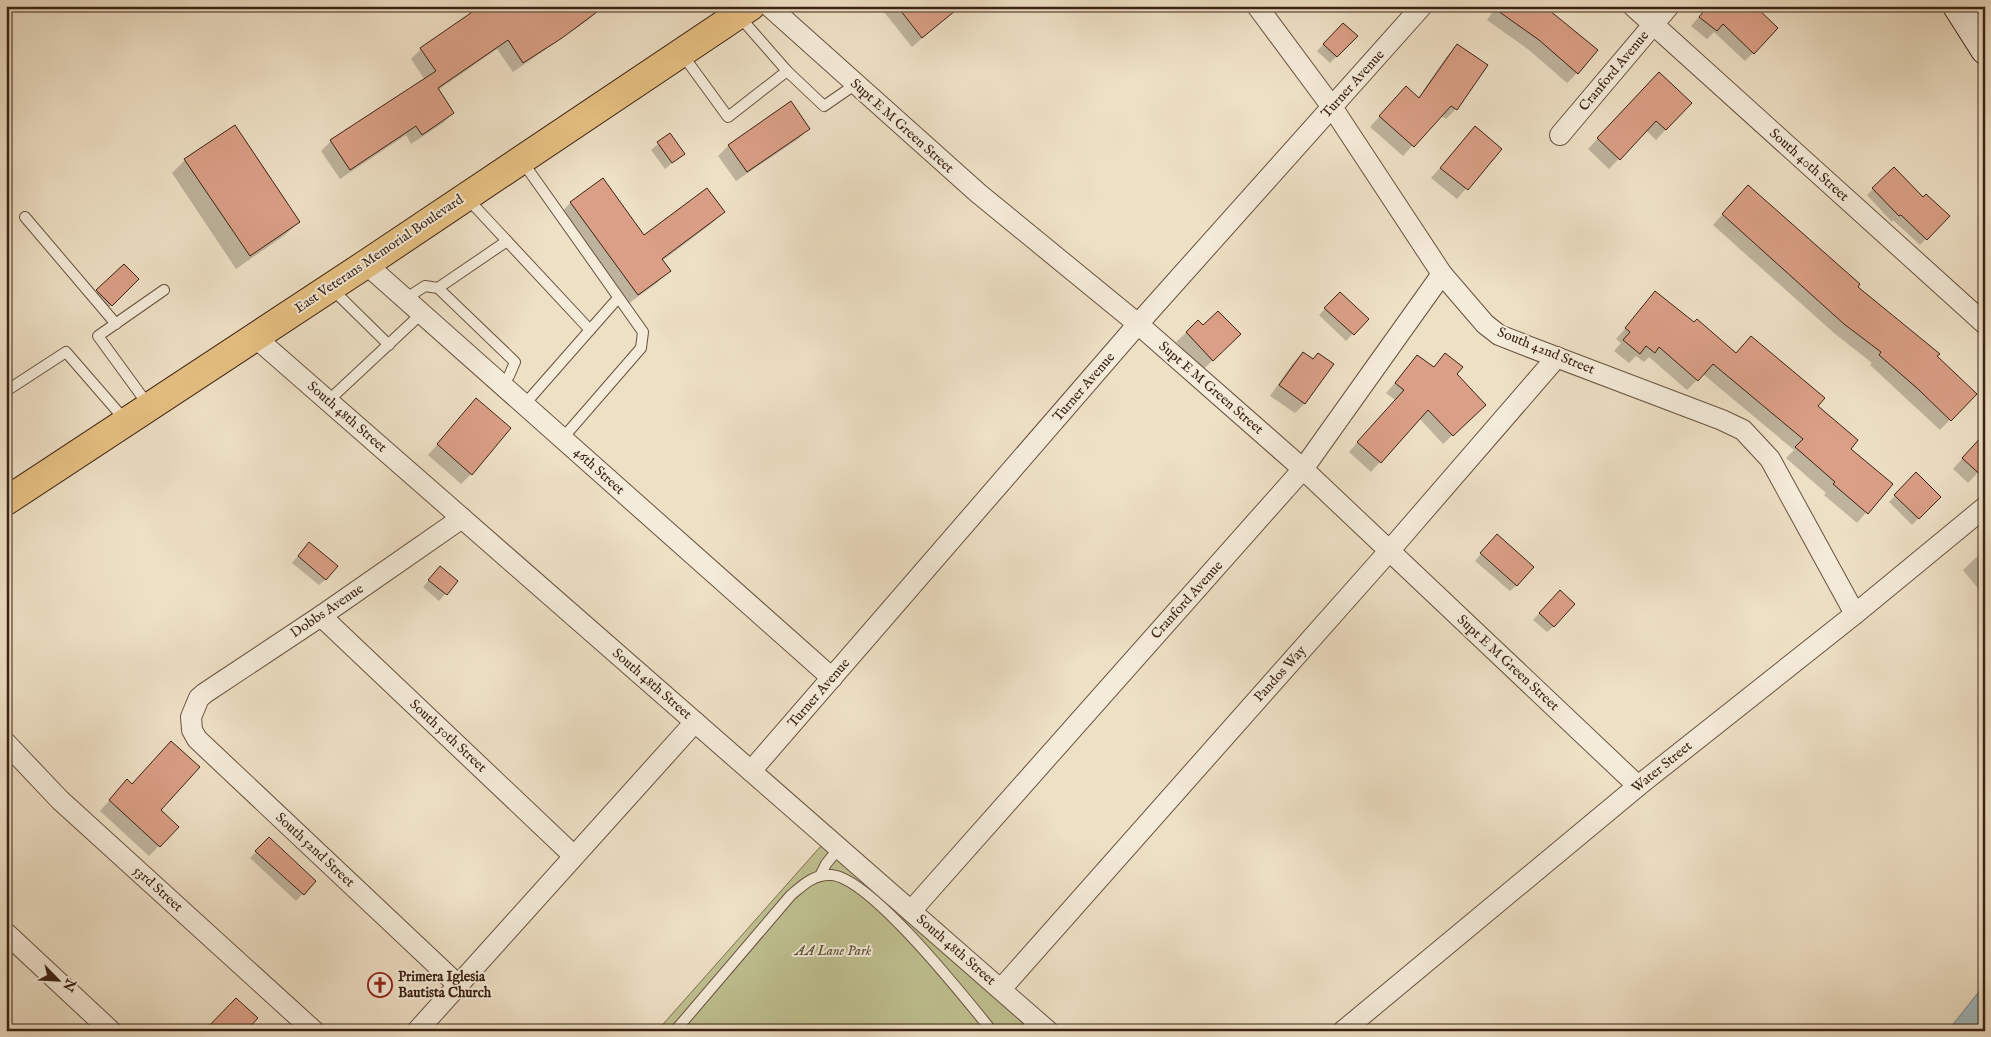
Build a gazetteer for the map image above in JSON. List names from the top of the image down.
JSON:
{
  "streets": {
    "main road": ["East Veterans Memorial Boulevard"],
    "street": [
      "Cranford Avenue",
      "Turner Avenue",
      "Supt E M Green Street",
      "South 40th Street",
      "South 42nd Street",
      "South 48th Street",
      "46th Street",
      "Dobbs Avenue",
      "Pandos Way",
      "South 50th Street",
      "Water Street",
      "South 52nd Street",
      "53rd Street"
    ]
  },
  "crossings": [
    ["Cranford Avenue", "Supt E M Green Street"],
    ["Cranford Avenue", "South 40th Street"],
    ["Cranford Avenue", "South 42nd Street"],
    ["Cranford Avenue", "South 48th Street"],
    ["Turner Avenue", "Supt E M Green Street"],
    ["Turner Avenue", "South 42nd Street"],
    ["Turner Avenue", "South 48th Street"],
    ["Turner Avenue", "46th Street"],
    ["Supt E M Green Street", "Pandos Way"],
    ["Supt E M Green Street", "Water Street"],
    ["East Veterans Memorial Boulevard", "South 48th Street"],
    ["East Veterans Memorial Boulevard", "46th Street"],
    ["South 42nd Street", "Pandos Way"],
    ["South 42nd Street", "Water Street"],
    ["South 48th Street", "Dobbs Avenue"],
    ["South 48th Street", "Pandos Way"],
    ["Dobbs Avenue", "South 50th Street"],
    ["Dobbs Avenue", "South 52nd Street"]
  ],
  "parks": ["AA Lane Park"],
  "places": {
    "church": ["Primera Iglesia Bautista Church"]
  },
  "north": "bottom right"
}
